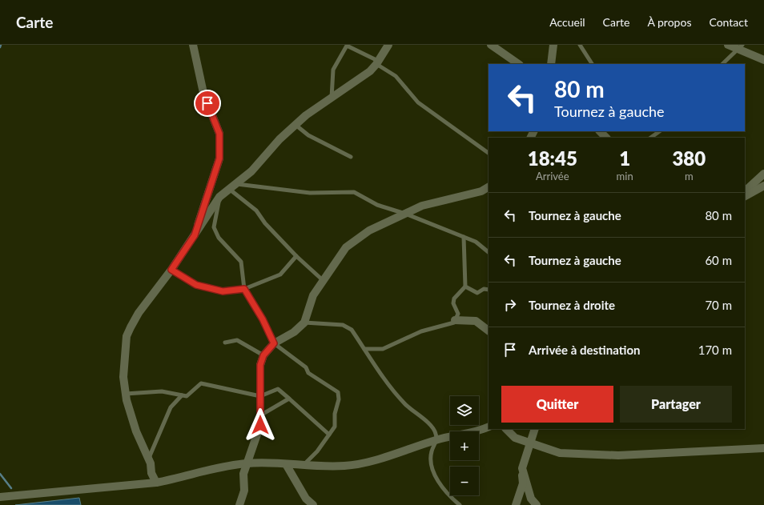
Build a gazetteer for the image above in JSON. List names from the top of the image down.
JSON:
{
  "page": {
    "header": "Carte",
    "nav": [
      "Accueil",
      "Carte",
      "À propos",
      "Contact"
    ],
    "turn": ["80 m", "Tournez à gauche"],
    "eta": [
      "18:45",
      "Arrivée",
      "1",
      "min",
      "380",
      "m"
    ],
    "list": [
      {
        "name": "Tournez à gauche",
        "value": "80 m"
      },
      {
        "name": "Tournez à gauche",
        "value": "60 m"
      },
      {
        "name": "Tournez à droite",
        "value": "70 m"
      },
      {
        "name": "Arrivée à destination",
        "value": "170 m"
      }
    ],
    "buttons": ["Quitter", "Partager"],
    "map_buttons": ["+", "−"]
  }
}
